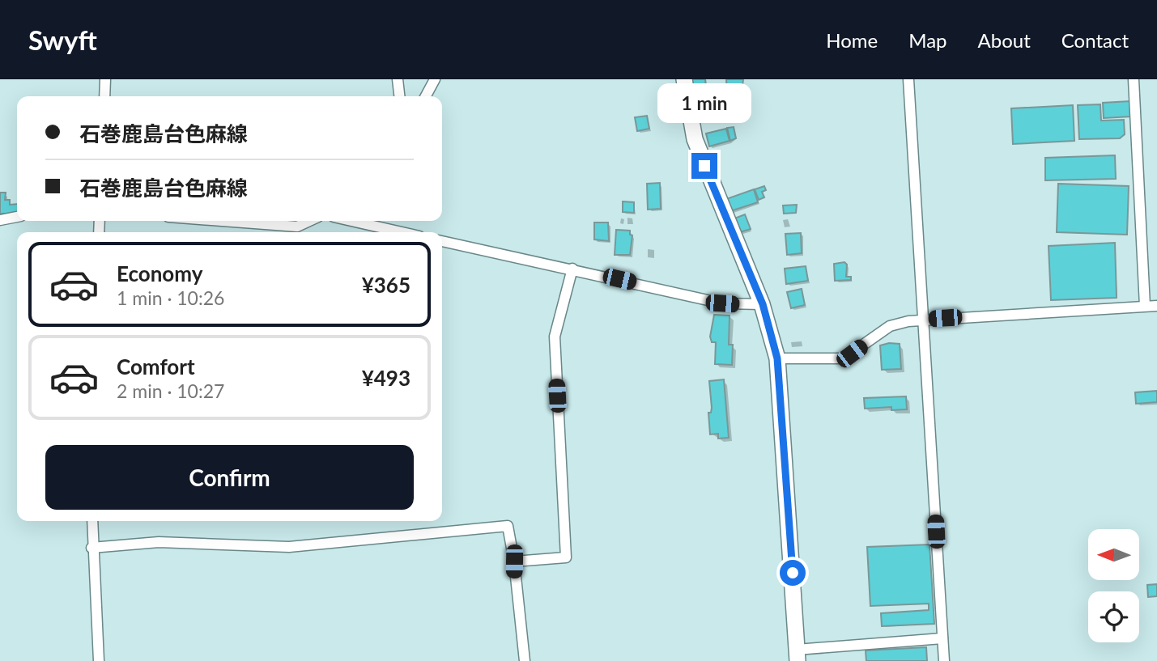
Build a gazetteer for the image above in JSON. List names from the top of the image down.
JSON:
{
  "north": "left",
  "page": {
    "header": "Swyft",
    "nav": [
      "Home",
      "Map",
      "About",
      "Contact"
    ],
    "bubble": "1 min",
    "banner": ["石巻鹿島台色麻線", "石巻鹿島台色麻線"],
    "list": [
      {
        "name": "Economy",
        "note": "1 min · 10:26",
        "value": "¥365"
      },
      {
        "name": "Comfort",
        "note": "2 min · 10:27",
        "value": "¥493"
      }
    ],
    "buttons": "Confirm"
  }
}
